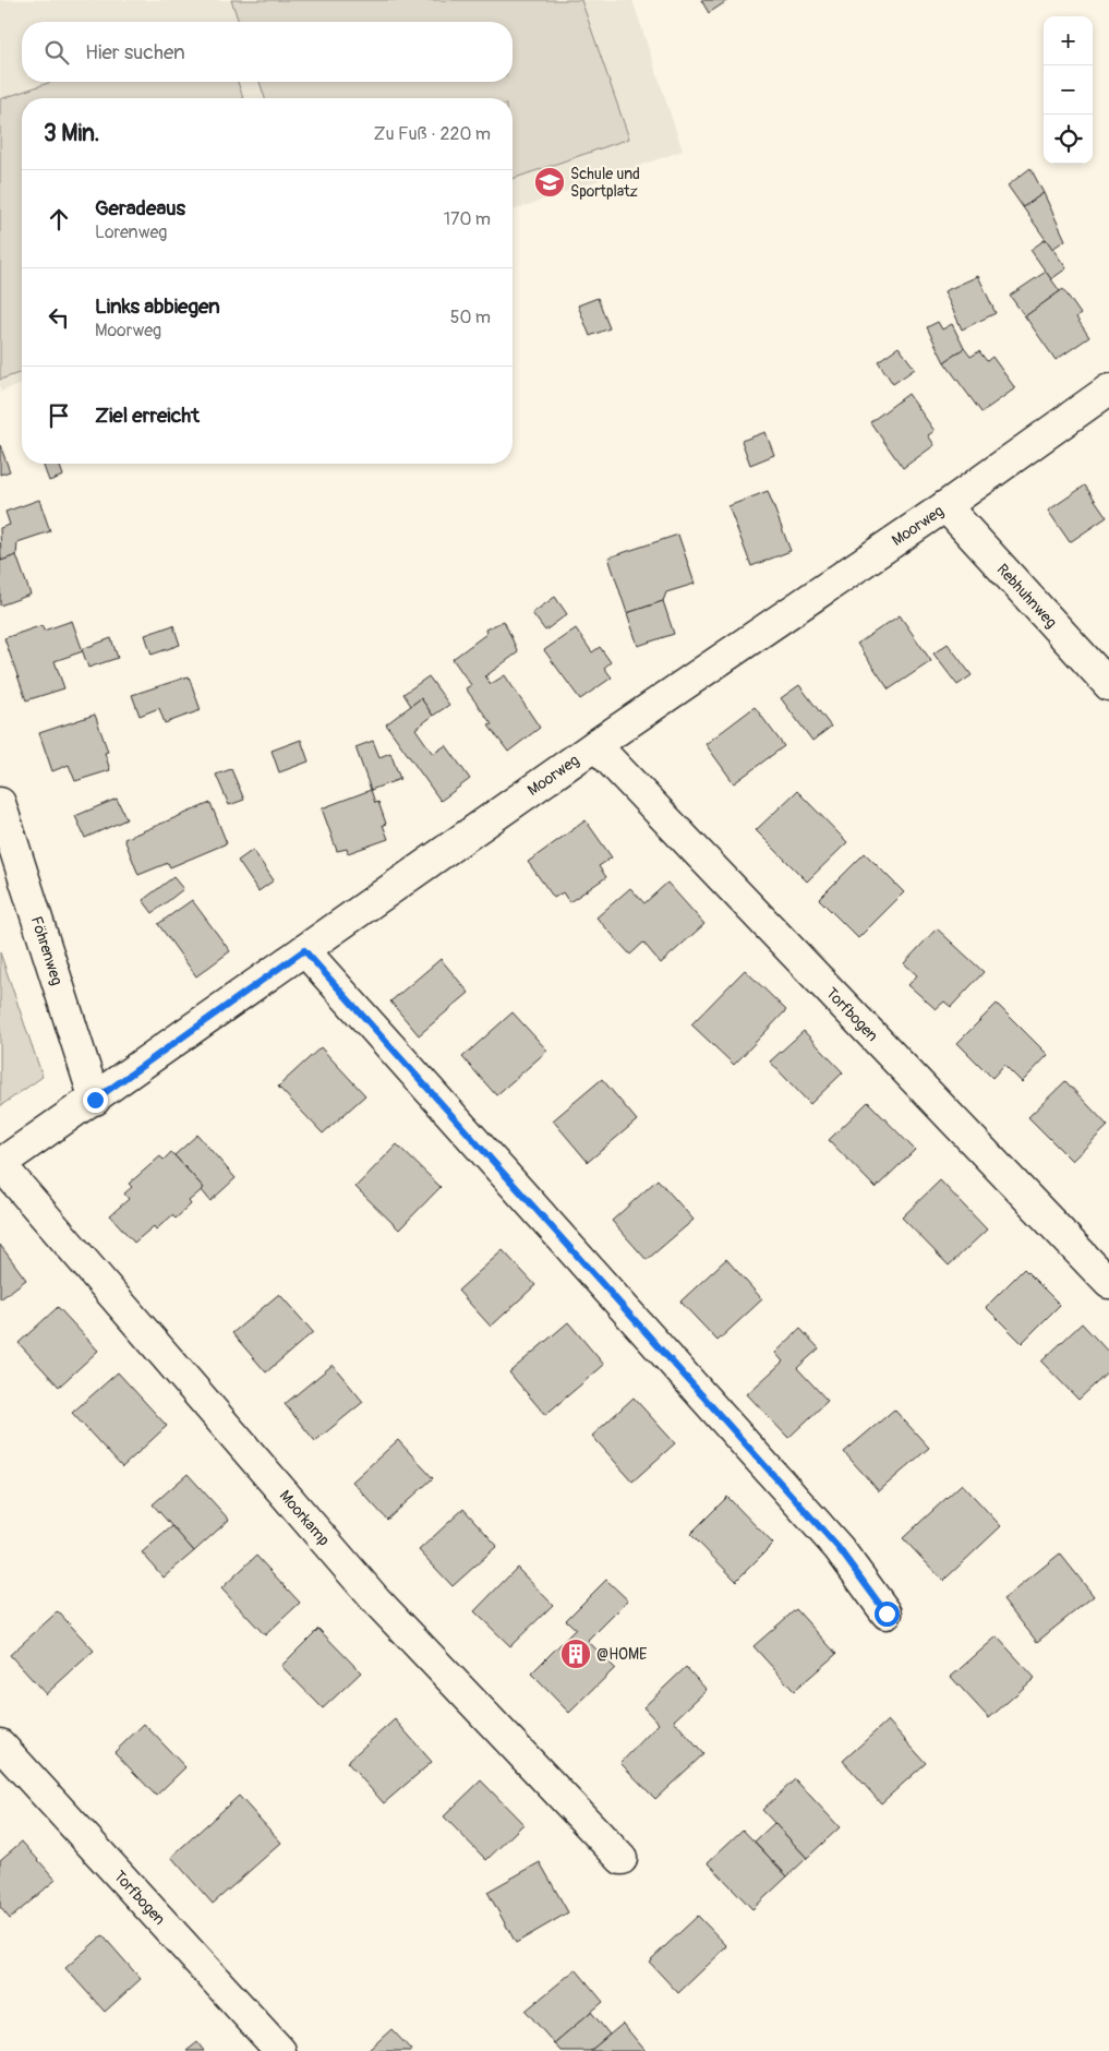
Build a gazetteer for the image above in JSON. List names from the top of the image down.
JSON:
{
  "streets": {
    "street": [
      "Moorweg",
      "Rebhuhnweg",
      "Föhrenweg",
      "Torfbogen",
      "Moorkamp"
    ]
  },
  "crossings": [
    ["Moorweg", "Rebhuhnweg"],
    ["Moorweg", "Föhrenweg"],
    ["Moorweg", "Torfbogen"],
    ["Moorweg", "Moorkamp"]
  ],
  "places": {
    "school or university": ["Schule und Sportplatz"],
    "building": ["@HOME"]
  },
  "page": {
    "map_buttons": ["+", "−"],
    "search": "Hier suchen",
    "heading": ["3 Min.", "Zu Fuß · 220 m"],
    "list": [
      ["Geradeaus", "Lorenweg", "170 m"],
      ["Links abbiegen", "Moorweg", "50 m"],
      "Ziel erreicht"
    ]
  }
}
